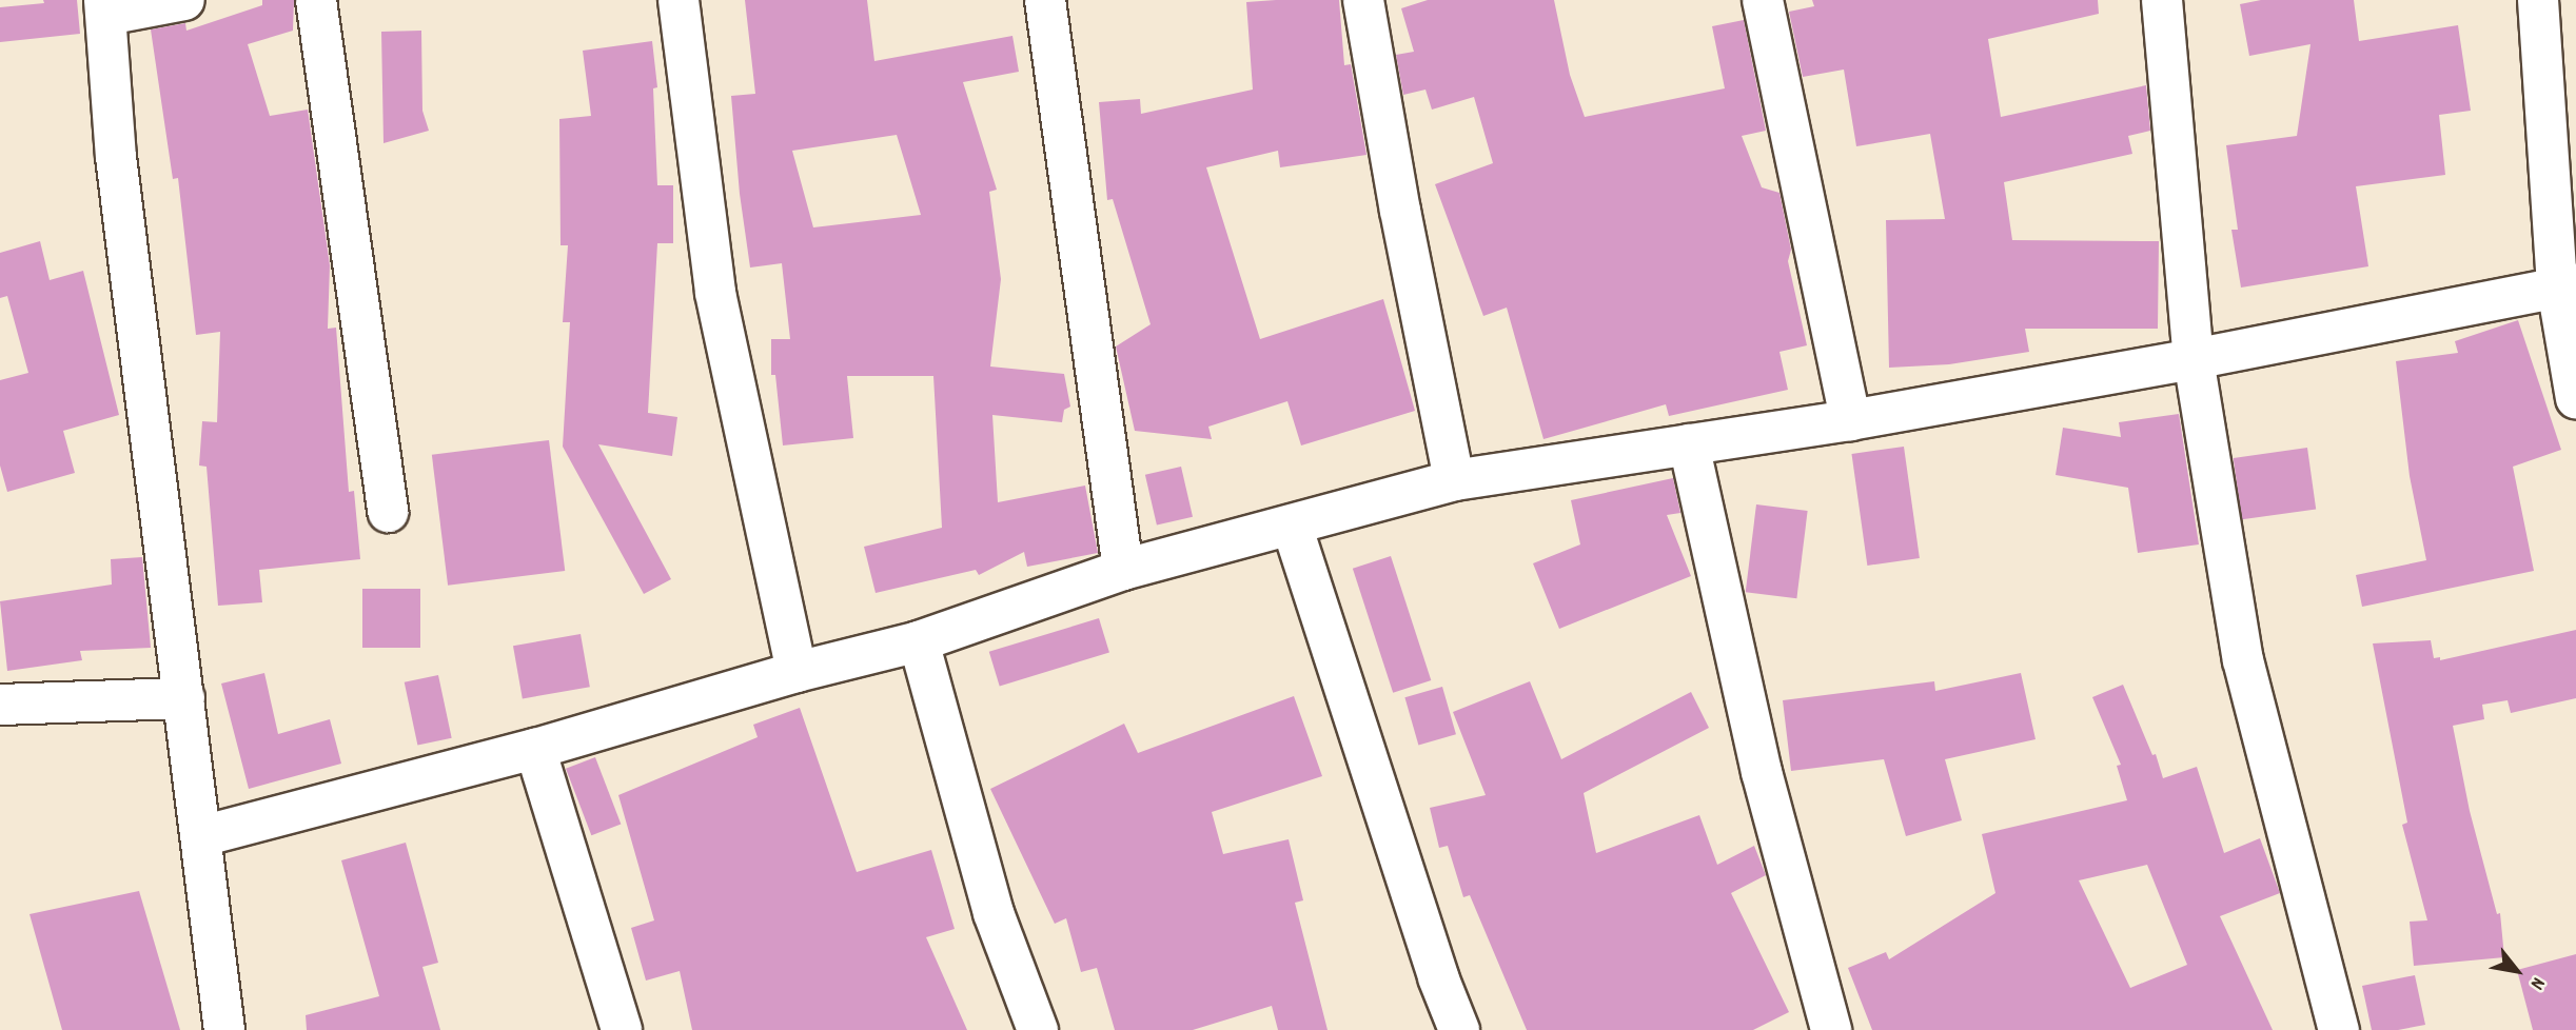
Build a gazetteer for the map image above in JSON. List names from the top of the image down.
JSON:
{
  "north": "bottom right"
}
